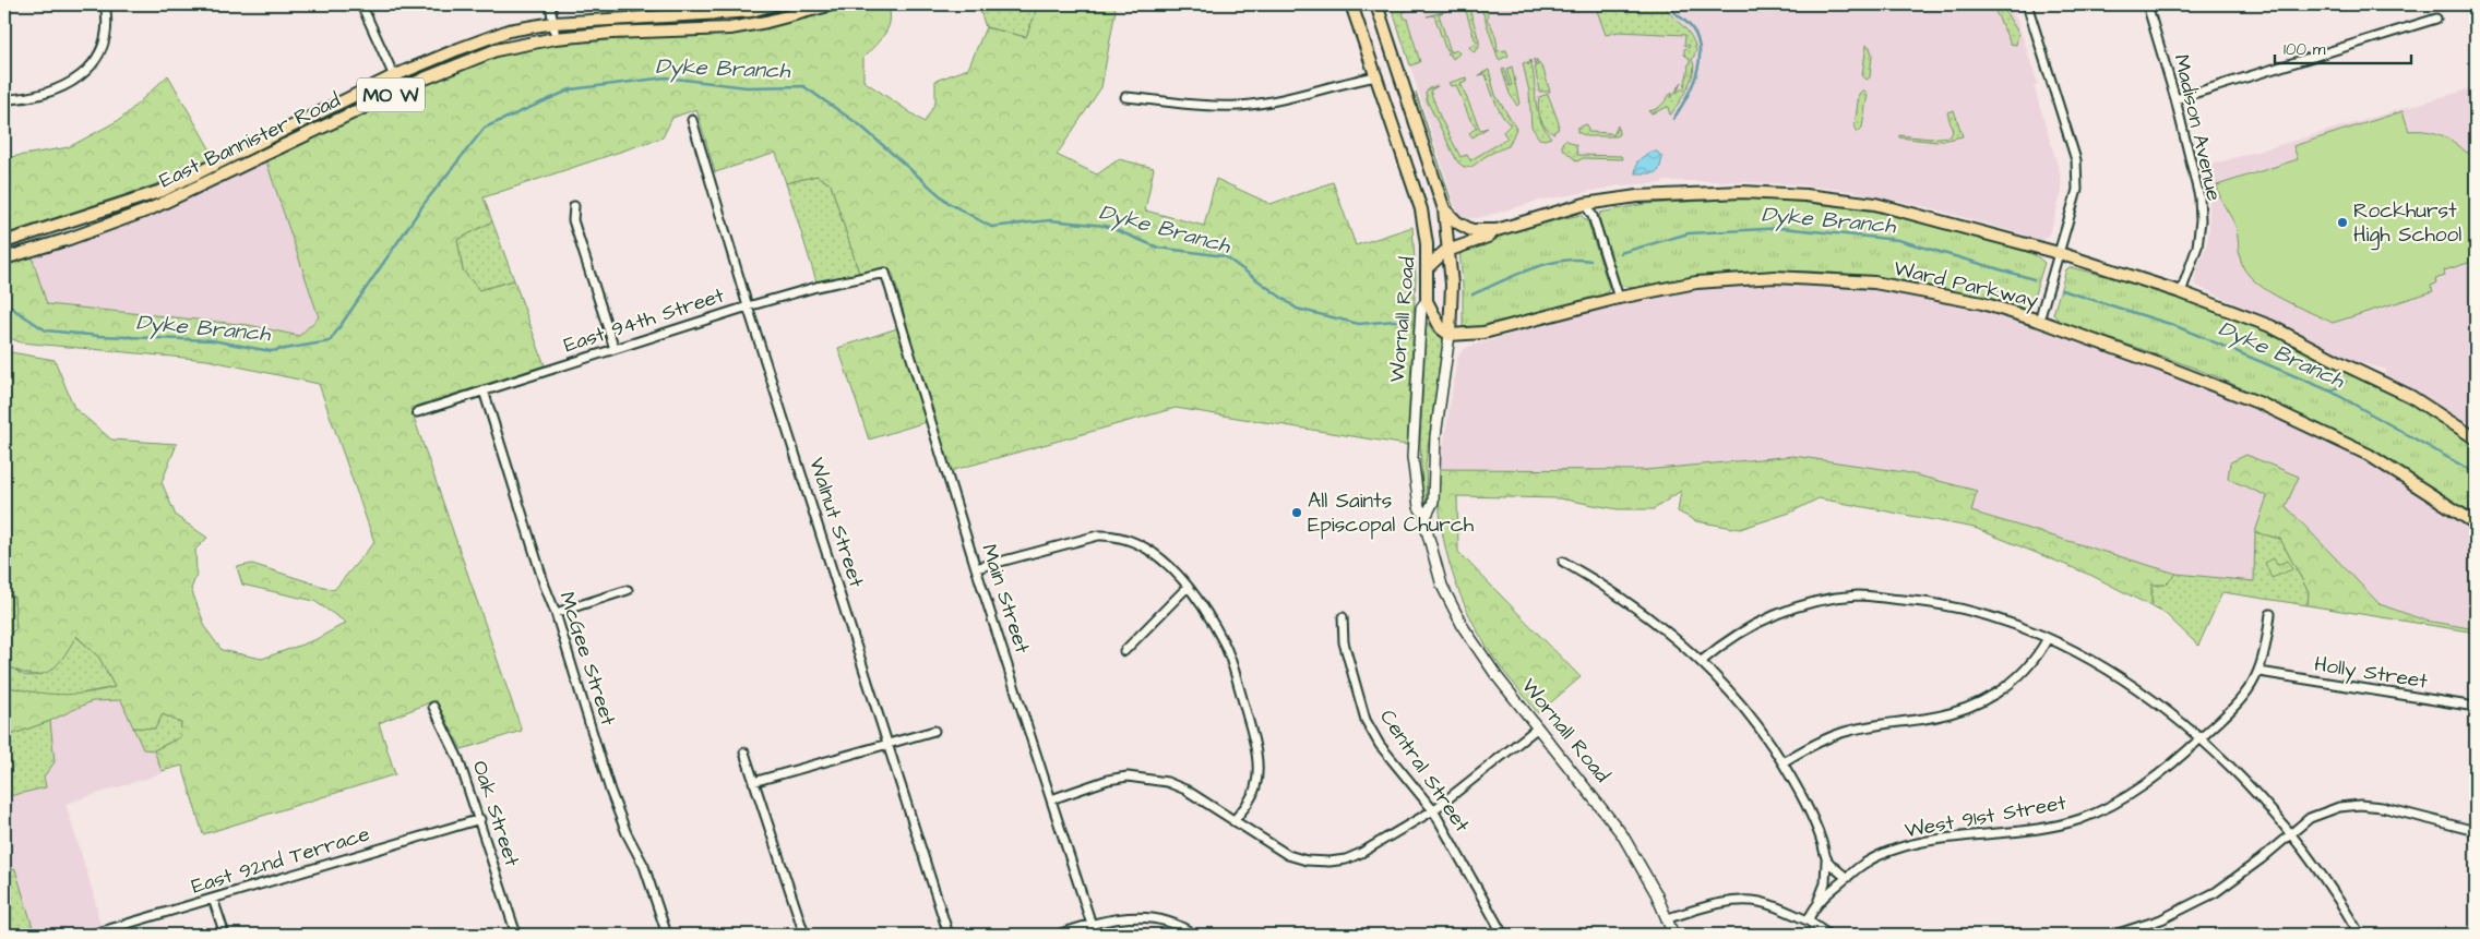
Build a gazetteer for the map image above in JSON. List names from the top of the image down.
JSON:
{
  "streets": {
    "main road": [
      "MO W",
      "East Bannister Road",
      "Ward Parkway",
      "Wornall Road"
    ],
    "street": [
      "Madison Avenue",
      "East 94th Street",
      "Walnut Street",
      "Main Street",
      "McGee Street",
      "Holly Street",
      "Central Street",
      "Oak Street",
      "West 91st Street",
      "East 92nd Terrace"
    ]
  },
  "crossings": [
    ["Ward Parkway", "Wornall Road"],
    ["East 94th Street", "Walnut Street"],
    ["East 94th Street", "Main Street"],
    ["East 94th Street", "McGee Street"],
    ["Holly Street", "West 91st Street"],
    ["Oak Street", "East 92nd Terrace"]
  ],
  "water": ["Dyke Branch"],
  "places": ["Rockhurst High School", "All Saints Episcopal Church"],
  "scale_bar": "100 m"
}
